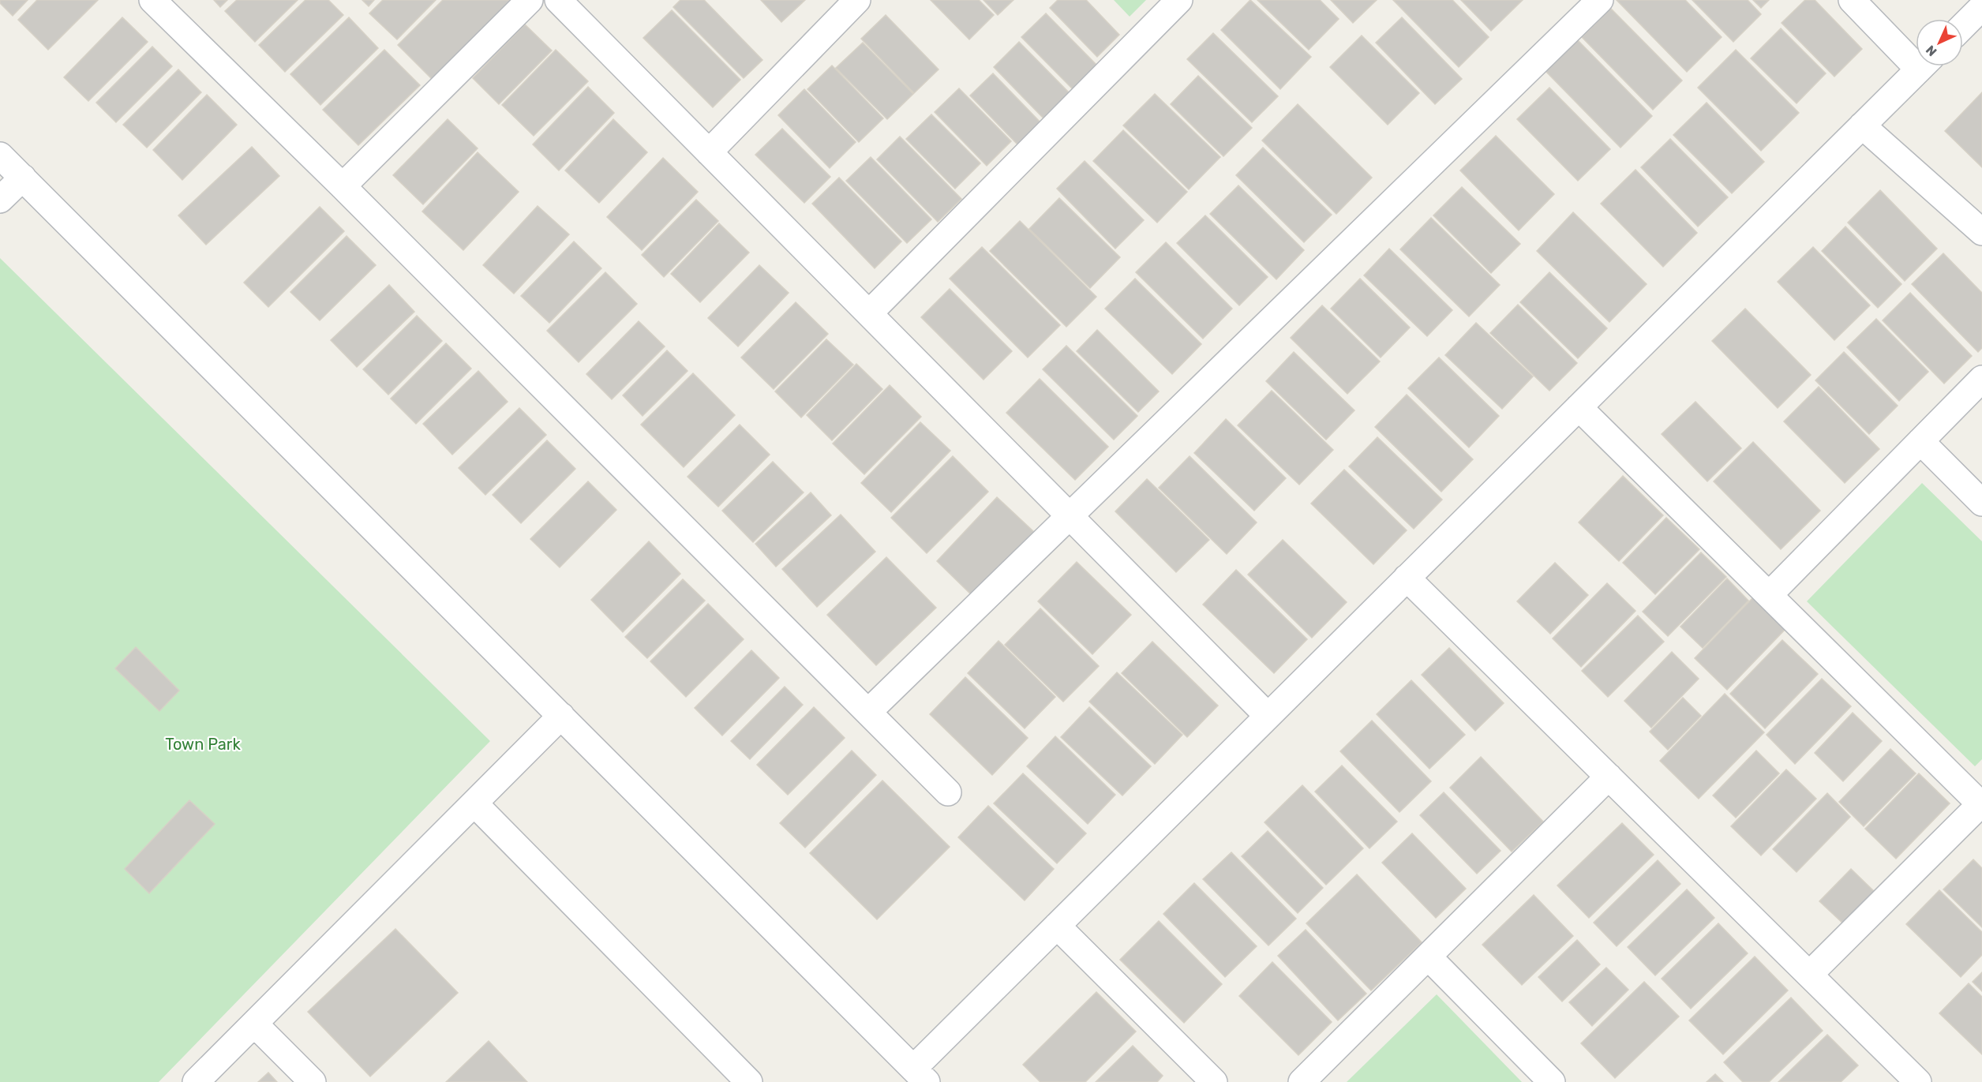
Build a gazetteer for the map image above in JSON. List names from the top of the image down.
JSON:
{
  "parks": ["Town Park"],
  "north": "bottom left"
}
